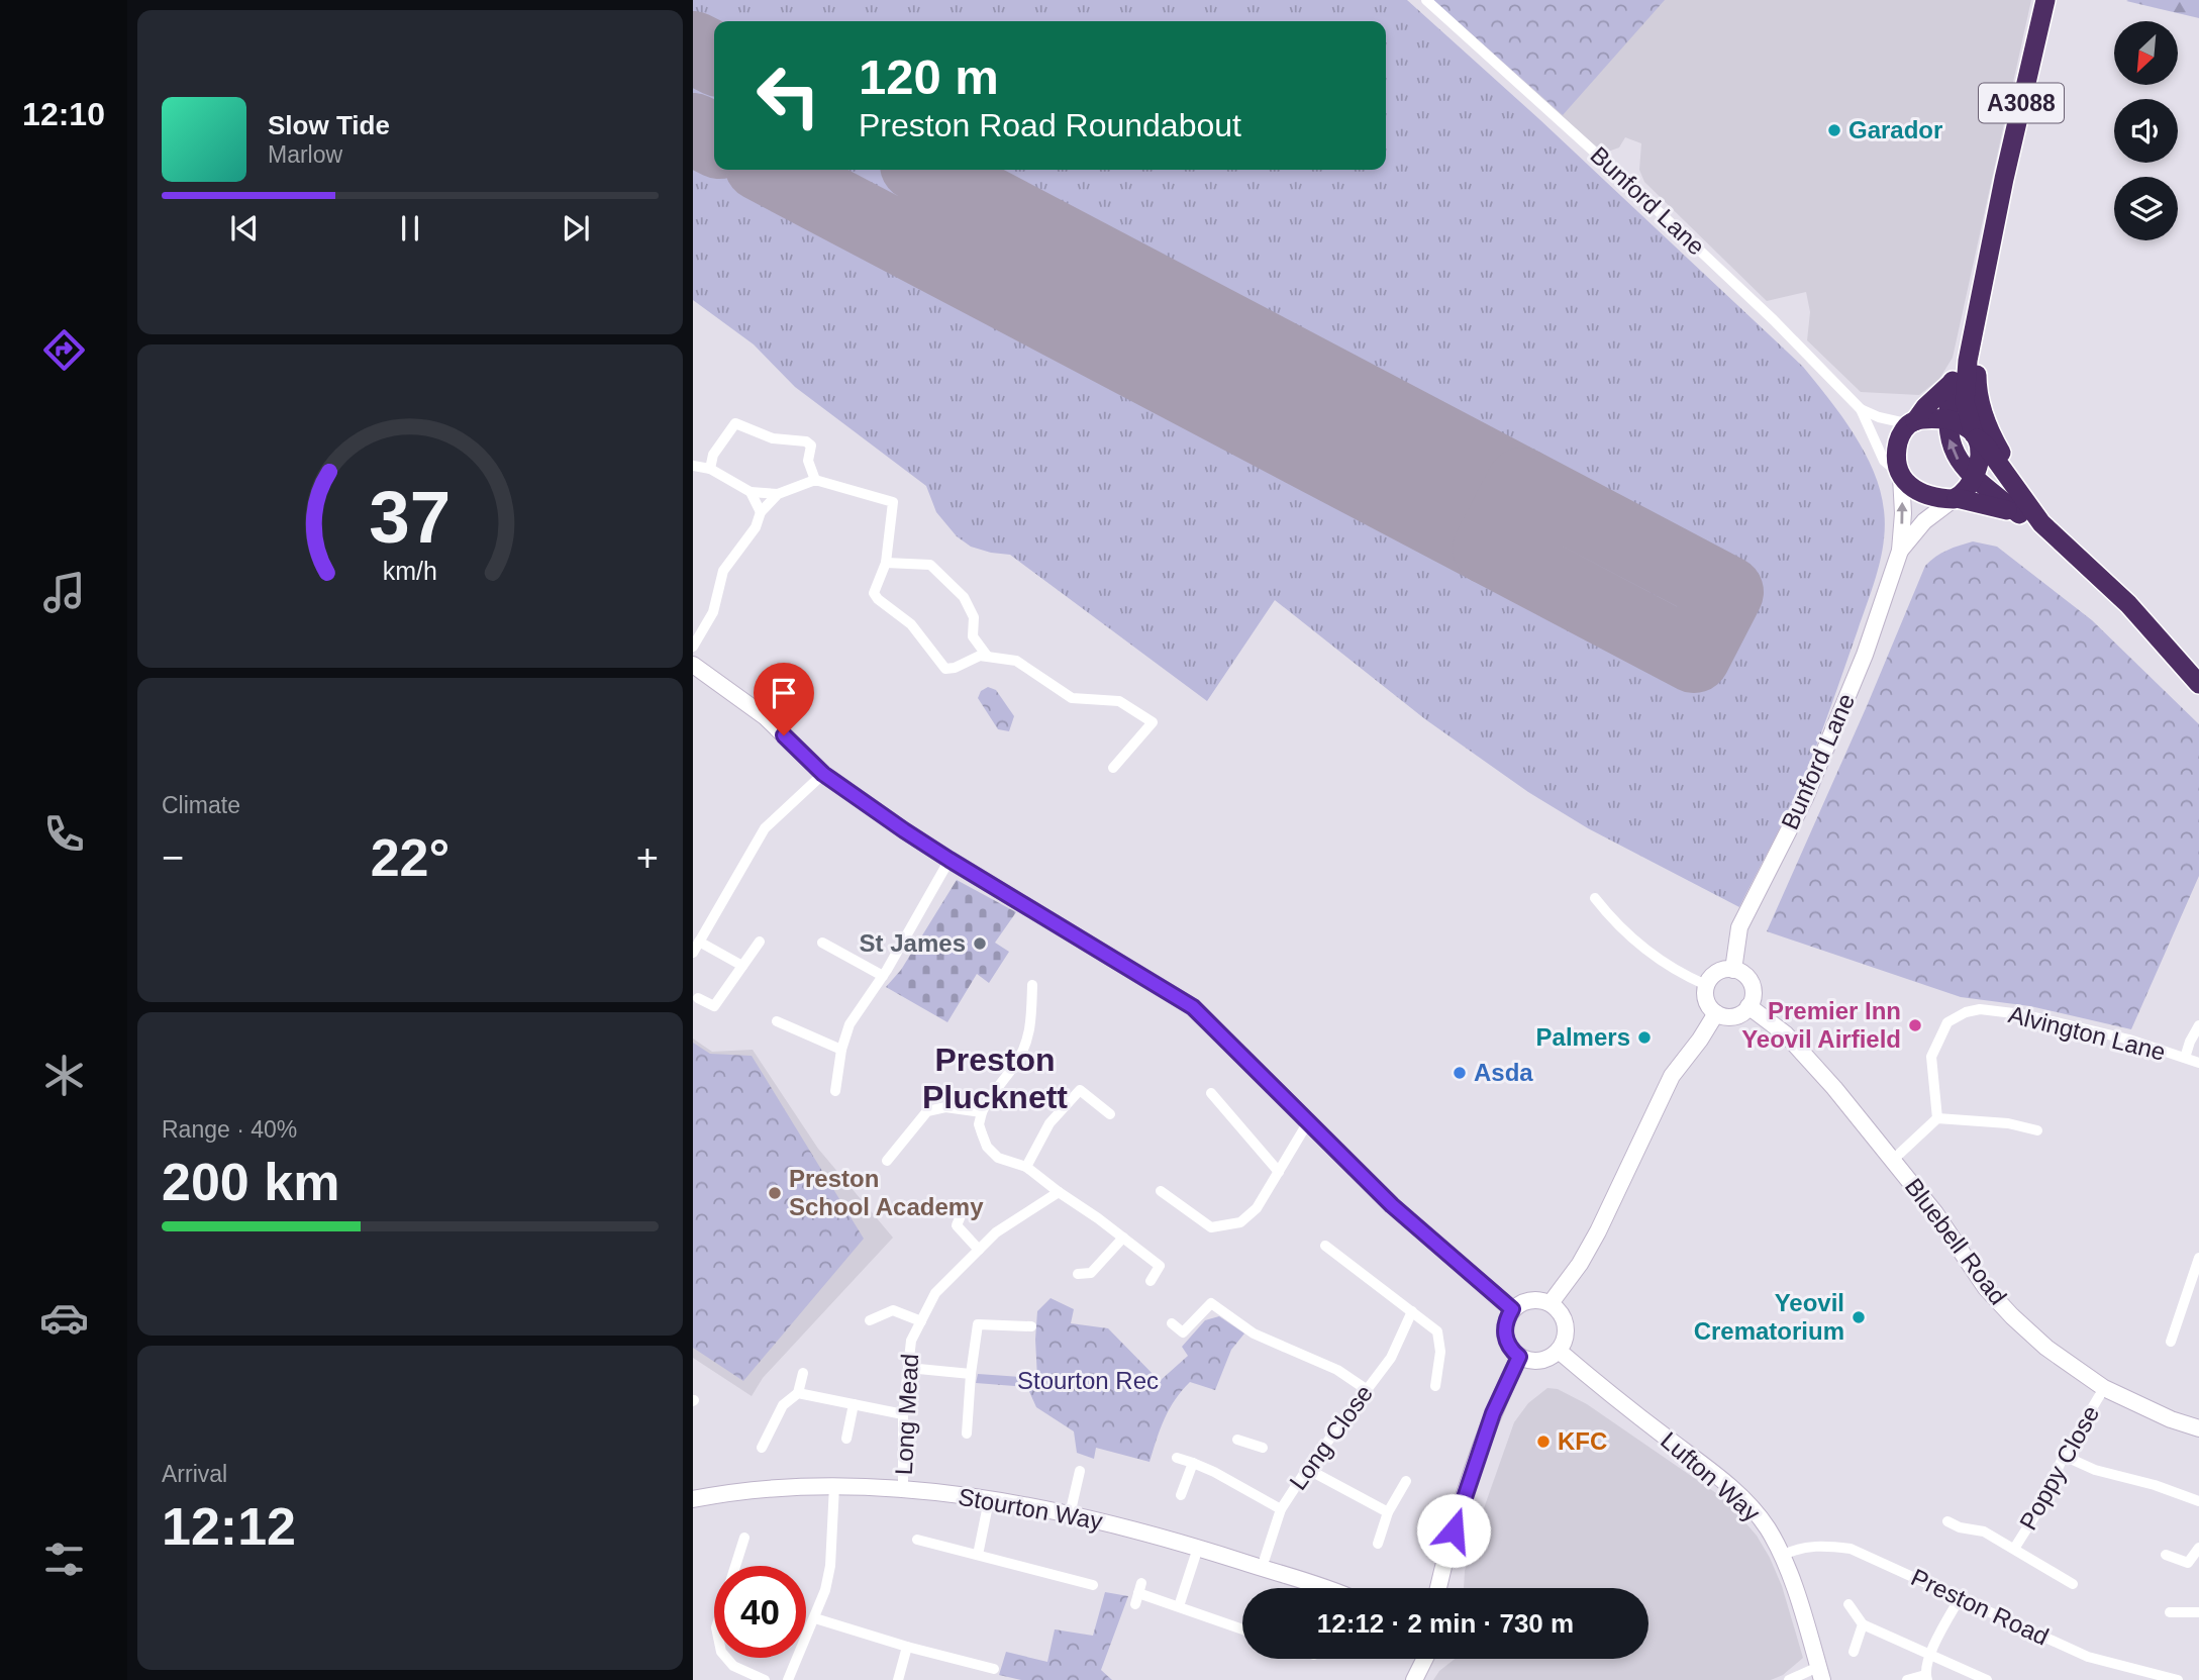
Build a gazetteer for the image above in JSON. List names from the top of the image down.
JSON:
{
  "streets": {
    "highway": ["A3088"],
    "street": [
      "Bunford Lane",
      "Alvington Lane",
      "Bluebell Road",
      "Long Mead",
      "Long Close",
      "Poppy Close",
      "Lufton Way",
      "Stourton Way",
      "Preston Road"
    ]
  },
  "crossings": [
    ["A3088", "Bunford Lane"],
    ["Bunford Lane", "Bluebell Road"],
    ["Bluebell Road", "Poppy Close"],
    ["Long Mead", "Stourton Way"],
    ["Long Close", "Stourton Way"],
    ["Lufton Way", "Preston Road"]
  ],
  "districts": ["Preston Plucknett"],
  "parks": ["Stourton Rec"],
  "places": [
    "Garador",
    "St James",
    "Premier Inn Yeovil Airfield",
    "Palmers",
    "Asda",
    "Preston School Academy",
    "Yeovil Crematorium",
    "KFC"
  ],
  "north": "bottom left",
  "page": {
    "tabs": "12:10",
    "turn": ["120 m", "Preston Road Roundabout"],
    "song": ["Slow Tide", "Marlow"],
    "tile": [
      "Climate",
      ["Range · 40%", "200 km"],
      ["Arrival", "12:12"]
    ],
    "heat": ["−", "22°", "+"],
    "limit": "40",
    "trip": "12:12 · 2 min · 730 m",
    "gauge": ["37", "km/h"]
  }
}
